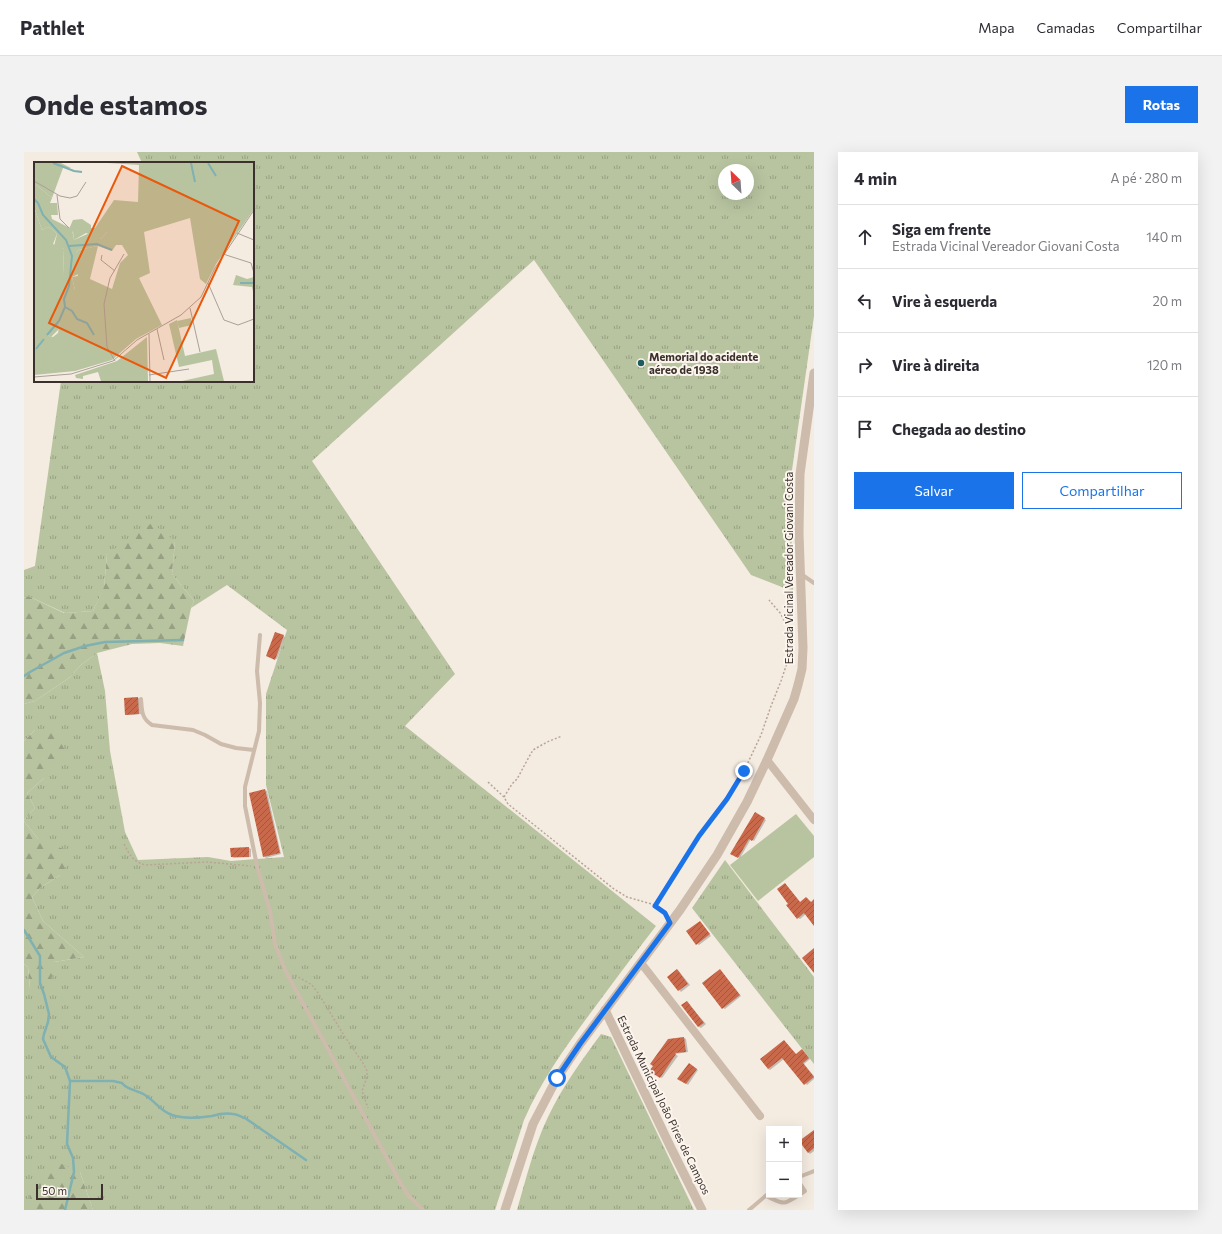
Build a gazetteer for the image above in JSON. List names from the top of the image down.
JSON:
{
  "streets": {
    "street": ["Estrada Vicinal Vereador Giovani Costa", "Estrada Municipal João Pires de Campos"]
  },
  "crossings": [
    ["Estrada Vicinal Vereador Giovani Costa", "Estrada Municipal João Pires de Campos"]
  ],
  "places": ["Memorial do acidente aéreo de 1938"],
  "scale_bar": "50 m",
  "north": "top left",
  "page": {
    "header": "Pathlet",
    "nav": ["Mapa", "Camadas", "Compartilhar"],
    "buttons": [
      "Rotas",
      ["Salvar", "Compartilhar"]
    ],
    "title": "Onde estamos",
    "heading": ["4 min", "A pé · 280 m"],
    "list": [
      ["Siga em frente", "Estrada Vicinal Vereador Giovani Costa", "140 m"],
      ["Vire à esquerda", "20 m"],
      ["Vire à direita", "120 m"],
      "Chegada ao destino"
    ],
    "map_buttons": ["+", "−"],
    "scale": "50 m"
  }
}
